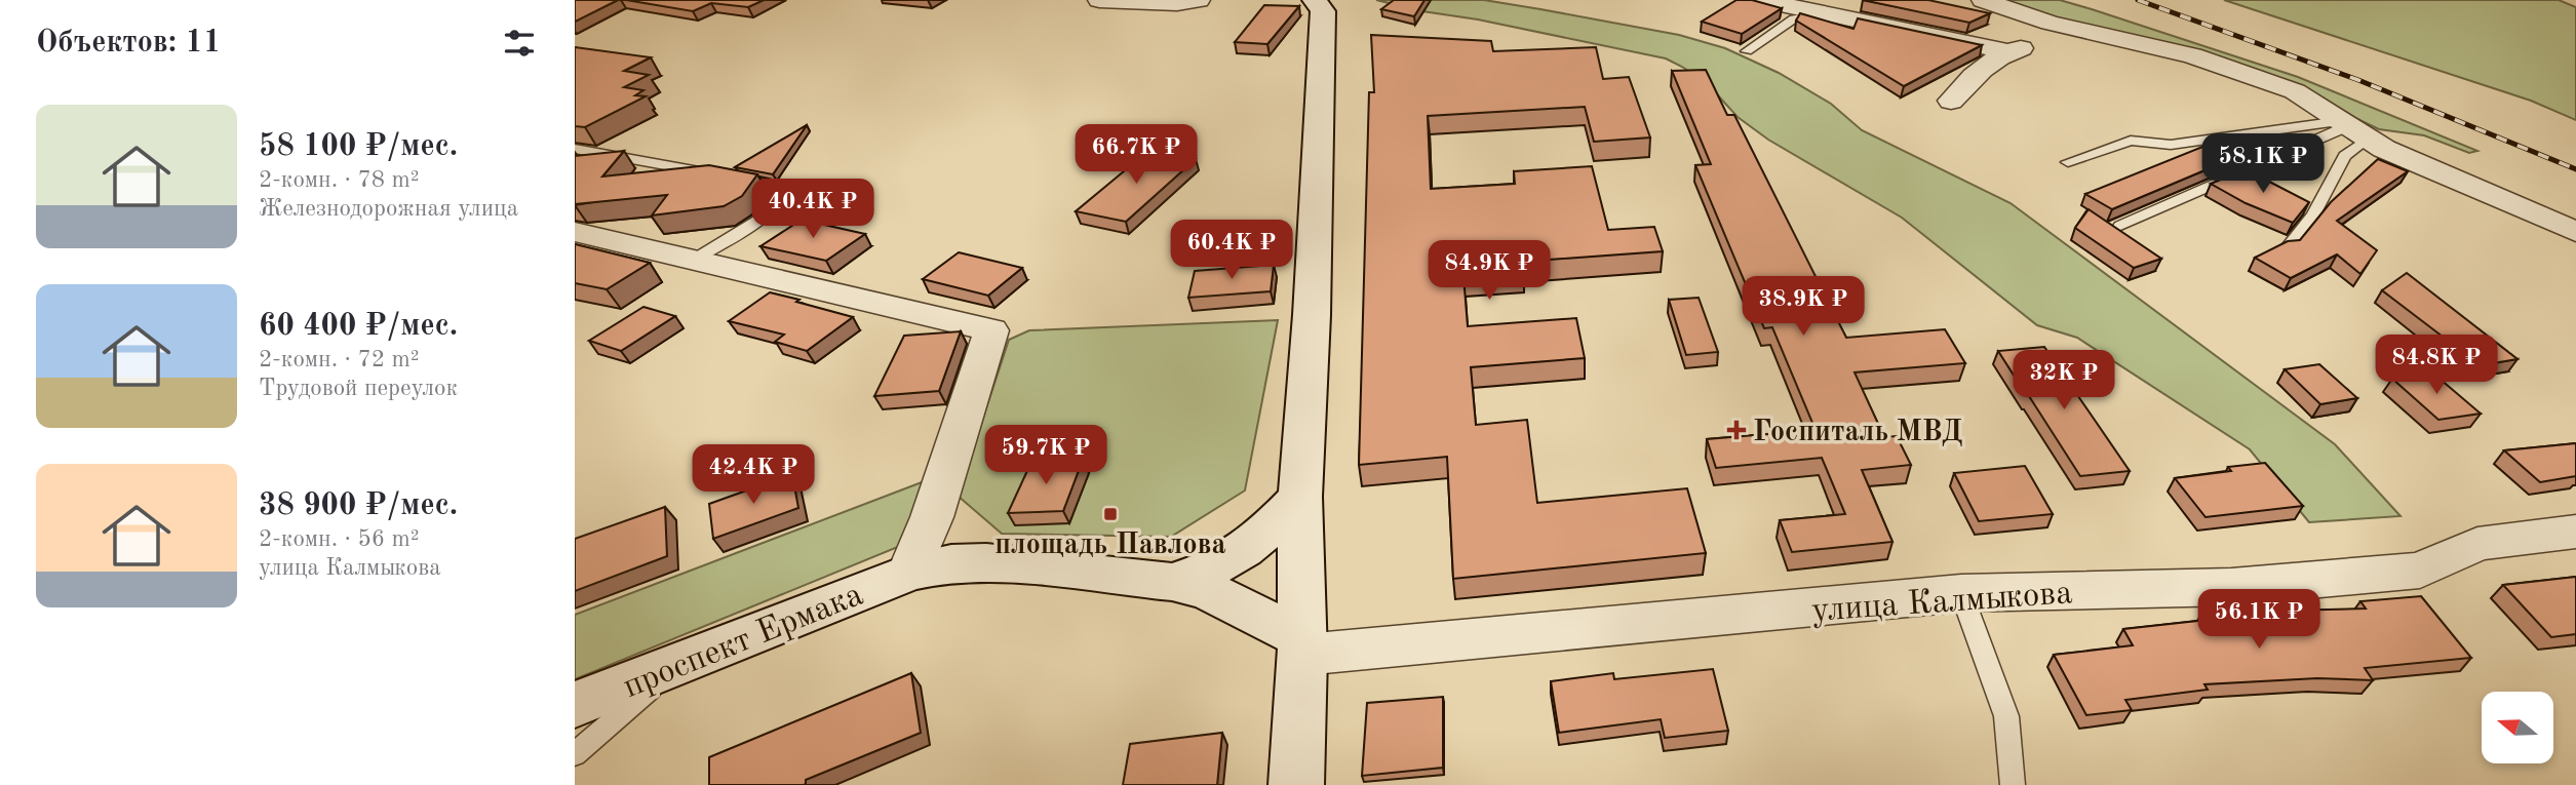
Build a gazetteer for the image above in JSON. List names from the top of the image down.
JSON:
{
  "streets": {
    "street": ["улица Калмыкова", "проспект Ермака"]
  },
  "places": {
    "health": ["Госпиталь МВД"],
    "transit": ["площадь Павлова"]
  },
  "north": "left",
  "page": {
    "heading": "Объектов: 11",
    "list": [
      {
        "name": "58 100 ₽/мес.",
        "note": "2-комн. · 78 m² · Железнодорожная улица"
      },
      {
        "name": "60 400 ₽/мес.",
        "note": "2-комн. · 72 m² · Трудовой переулок"
      },
      {
        "name": "38 900 ₽/мес.",
        "note": "2-комн. · 56 m² · улица Калмыкова"
      }
    ],
    "price": [
      "66.7K ₽",
      "58.1K ₽",
      "40.4K ₽",
      "60.4K ₽",
      "84.9K ₽",
      "38.9K ₽",
      "84.8K ₽",
      "32K ₽",
      "59.7K ₽",
      "42.4K ₽",
      "56.1K ₽"
    ]
  }
}
